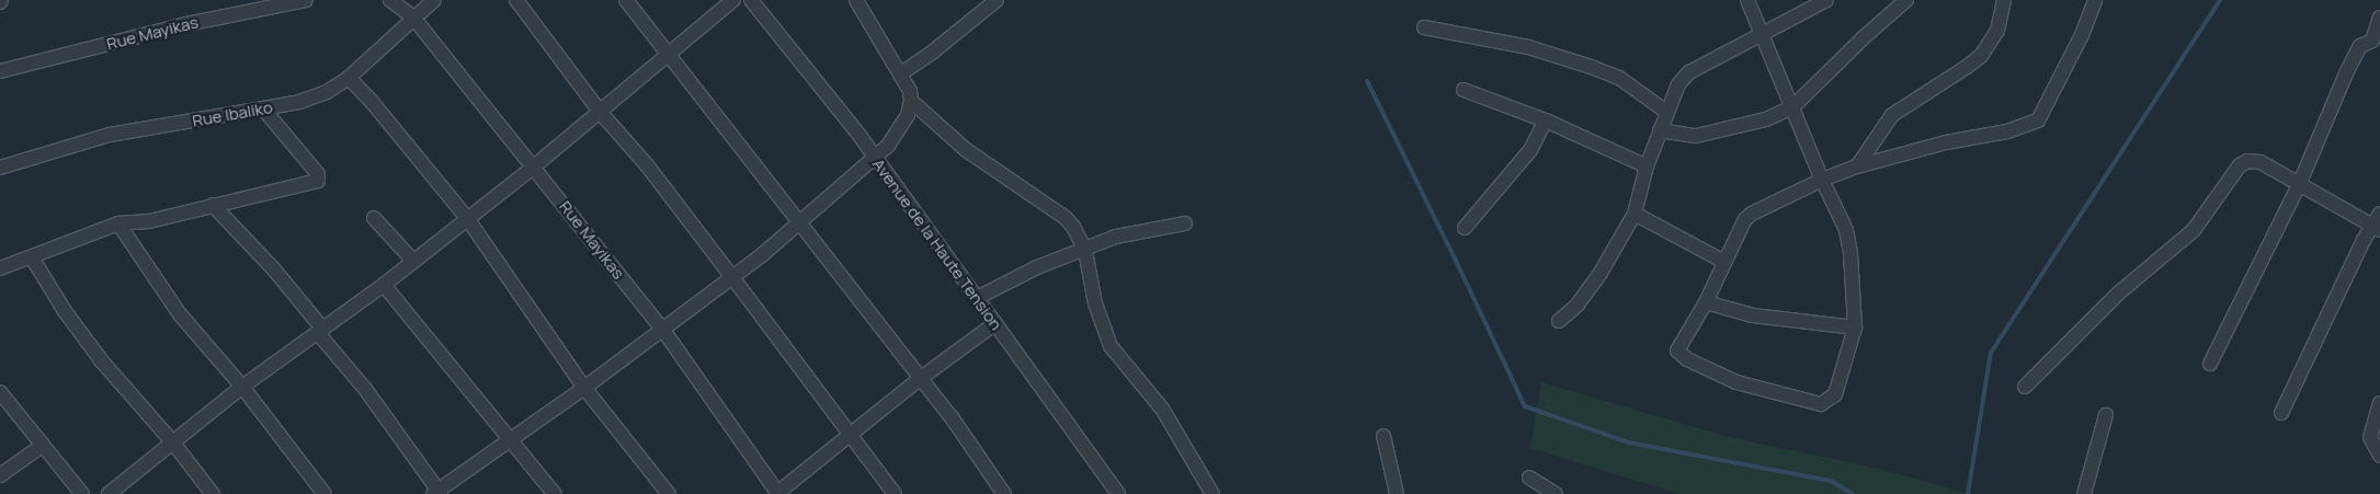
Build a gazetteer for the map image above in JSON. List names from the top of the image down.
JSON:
{
  "streets": {
    "street": ["Rue Mayikas", "Rue Ibaliko", "Avenue de la Haute Tension"]
  },
  "crossings": [
    ["Rue Mayikas", "Rue Ibaliko"]
  ]
}
